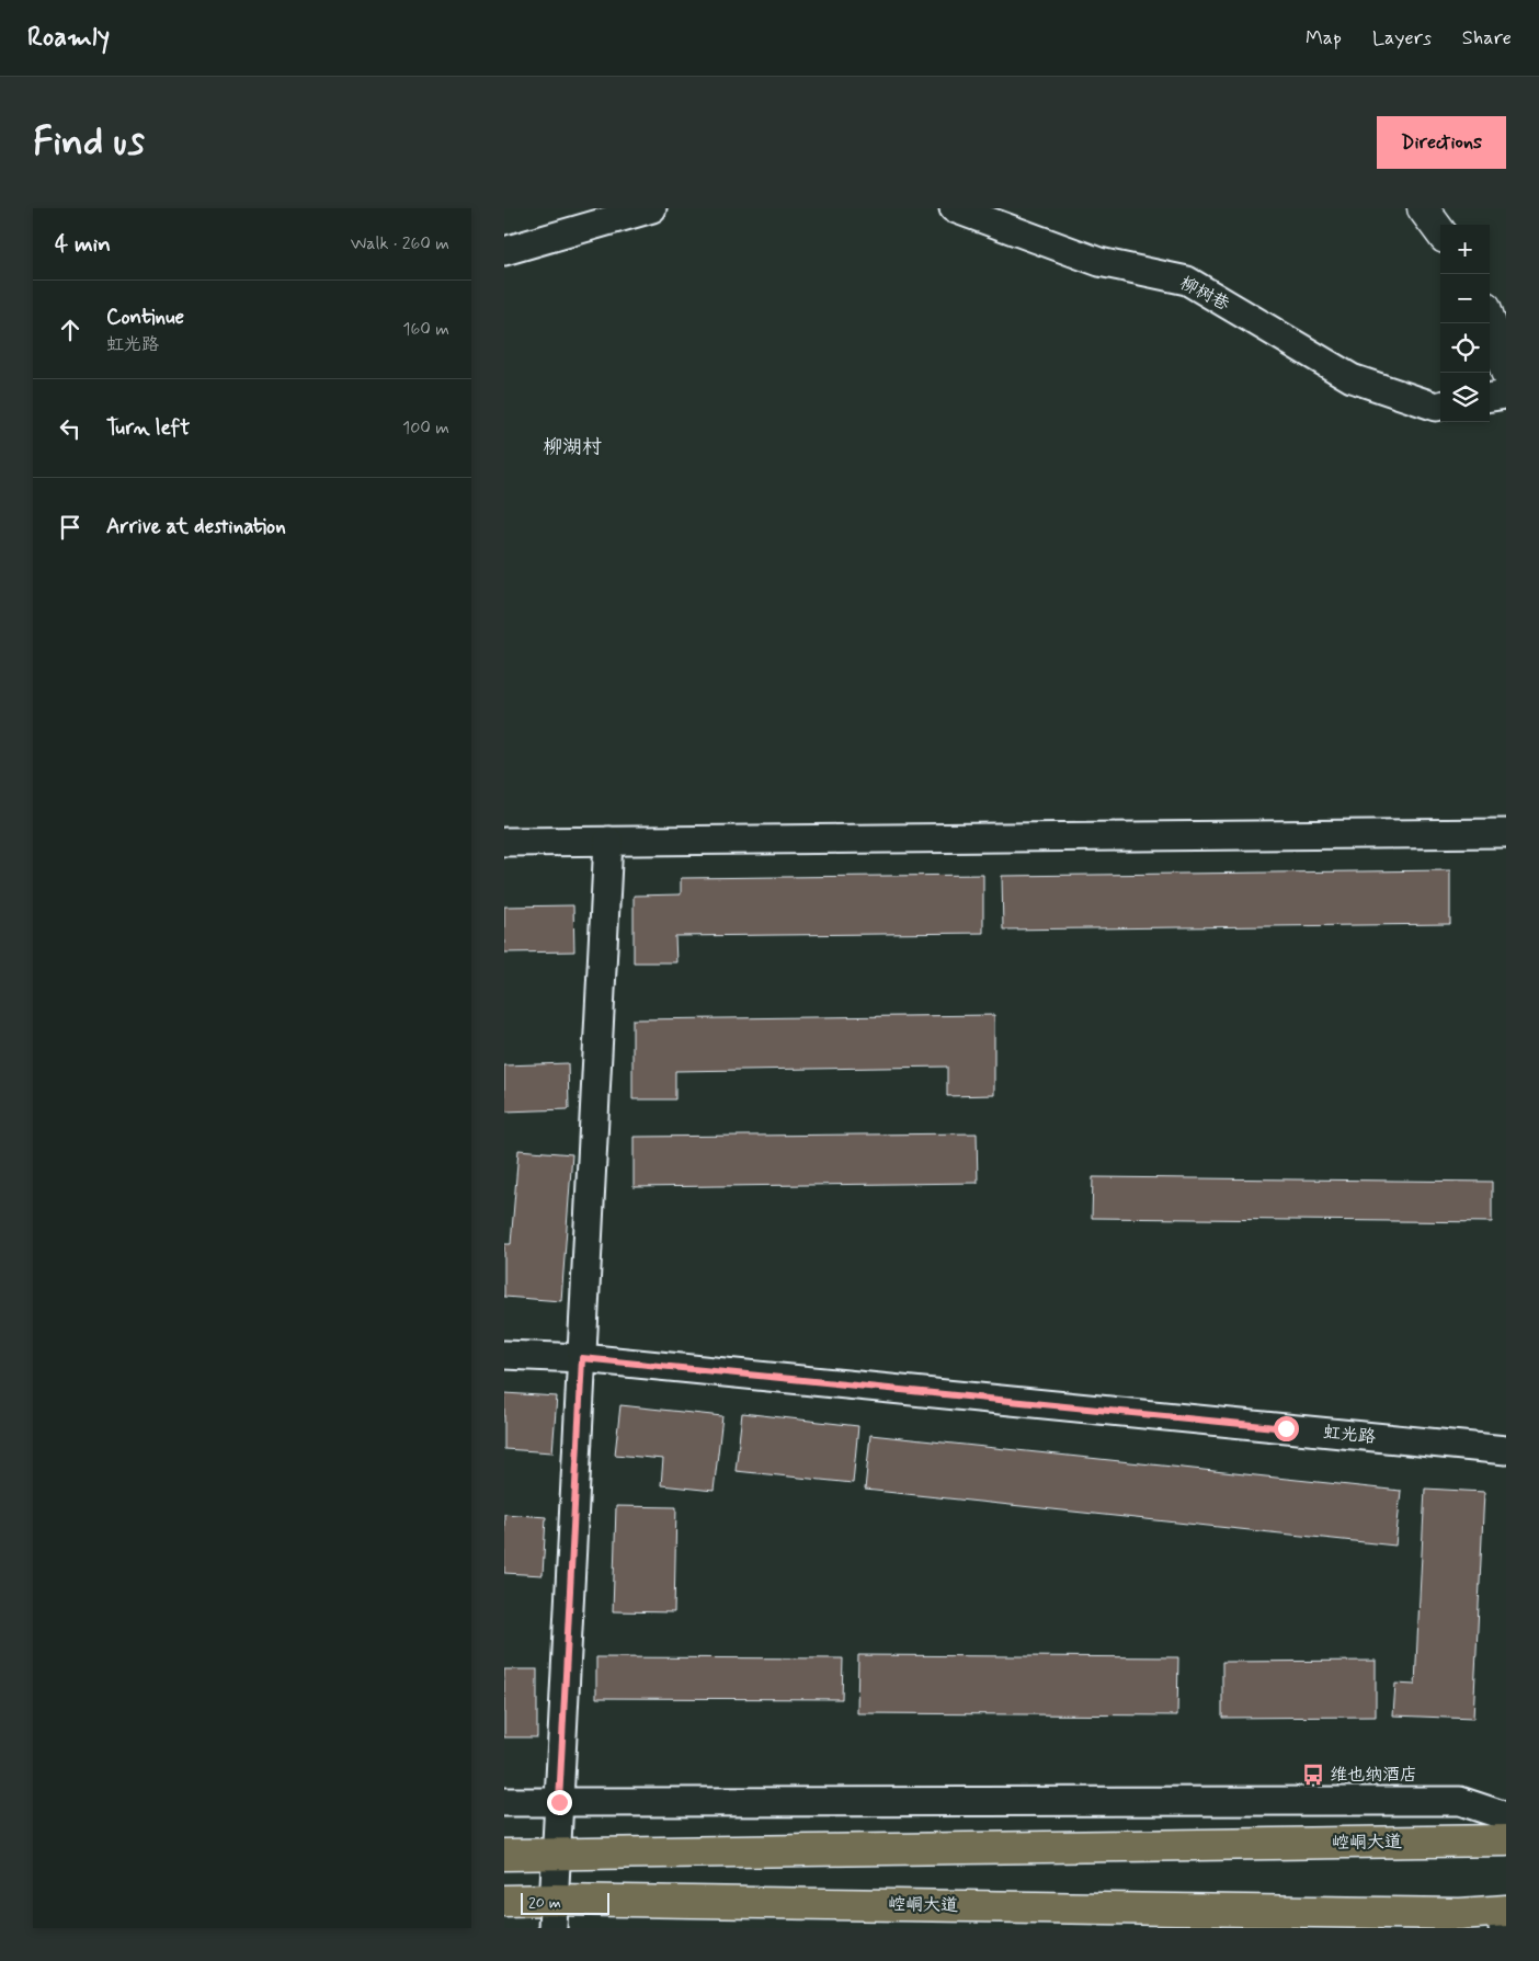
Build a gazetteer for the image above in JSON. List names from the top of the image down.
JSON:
{
  "streets": {
    "main road": ["崆峒大道"],
    "street": ["柳树巷", "虹光路"]
  },
  "districts": ["柳湖村"],
  "places": {
    "bus stop": ["维也纳酒店"]
  },
  "scale_bar": "20 m",
  "page": {
    "header": "Roamly",
    "nav": ["Map", "Layers", "Share"],
    "buttons": "Directions",
    "title": "Find us",
    "heading": ["4 min", "Walk · 260 m"],
    "map_buttons": ["+", "−"],
    "list": [
      ["Continue", "虹光路", "160 m"],
      ["Turn left", "100 m"],
      "Arrive at destination"
    ],
    "scale": "20 m"
  }
}
